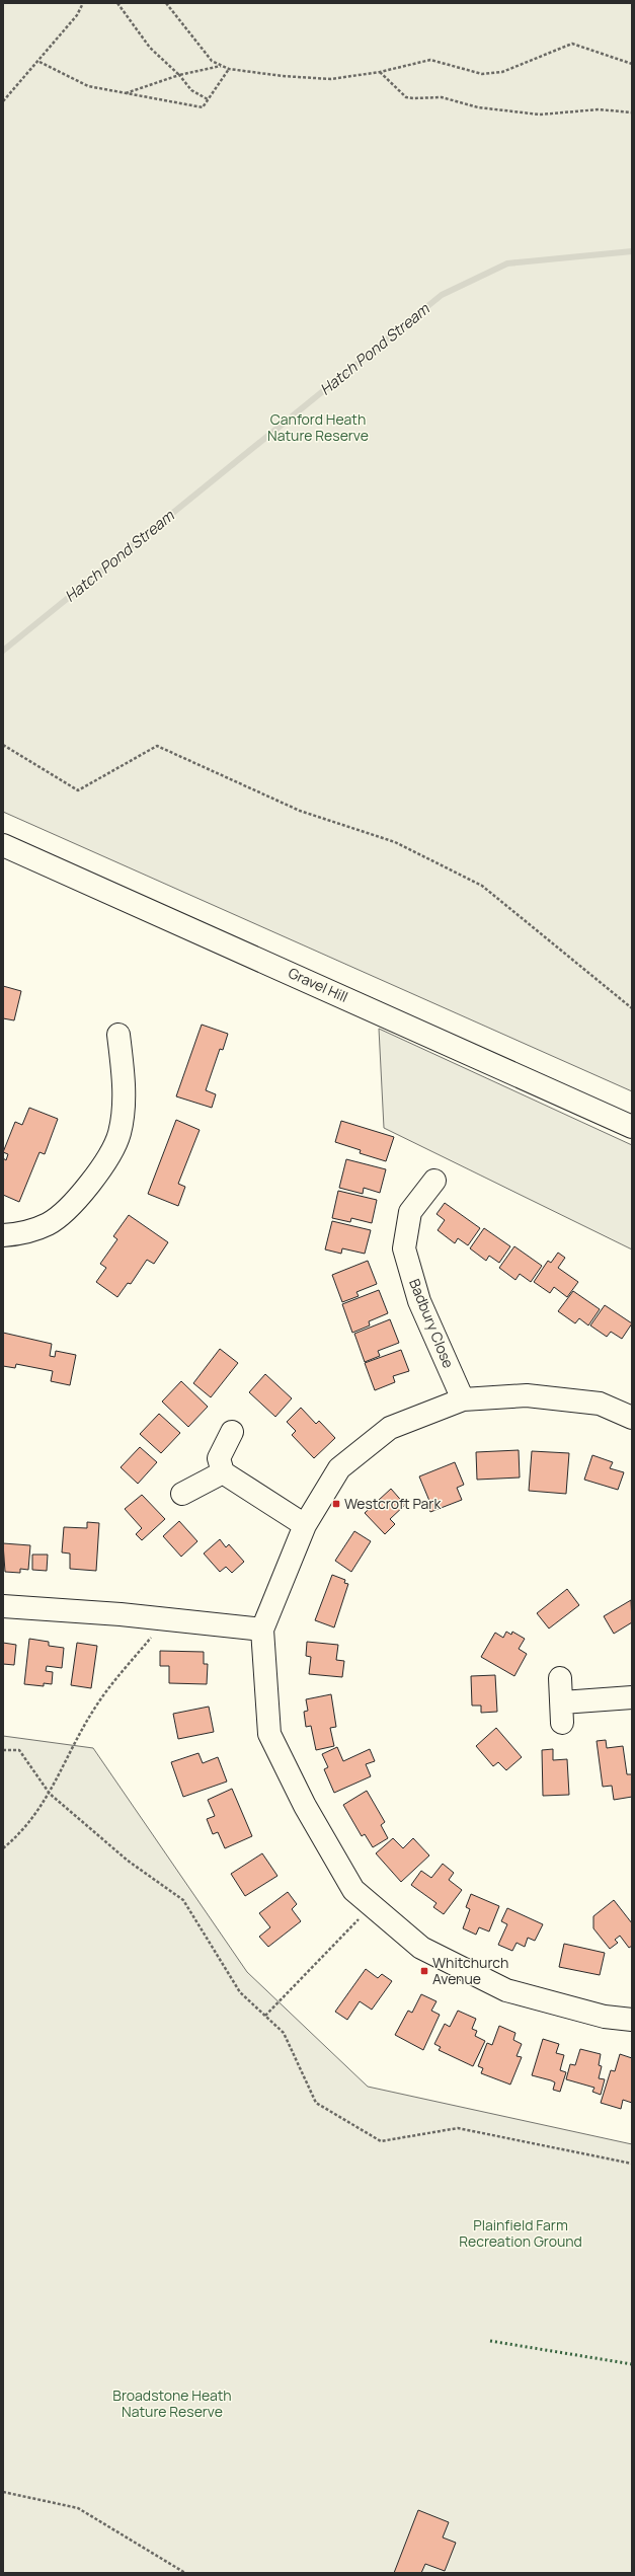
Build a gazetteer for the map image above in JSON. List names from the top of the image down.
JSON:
{
  "streets": {
    "street": ["Gravel Hill", "Badbury Close"]
  },
  "water": ["Hatch Pond Stream"],
  "parks": ["Canford Heath Nature Reserve", "Plainfield Farm Recreation Ground", "Broadstone Heath Nature Reserve"],
  "places": {
    "transit": ["Westcroft Park", "Whitchurch Avenue"]
  }
}
